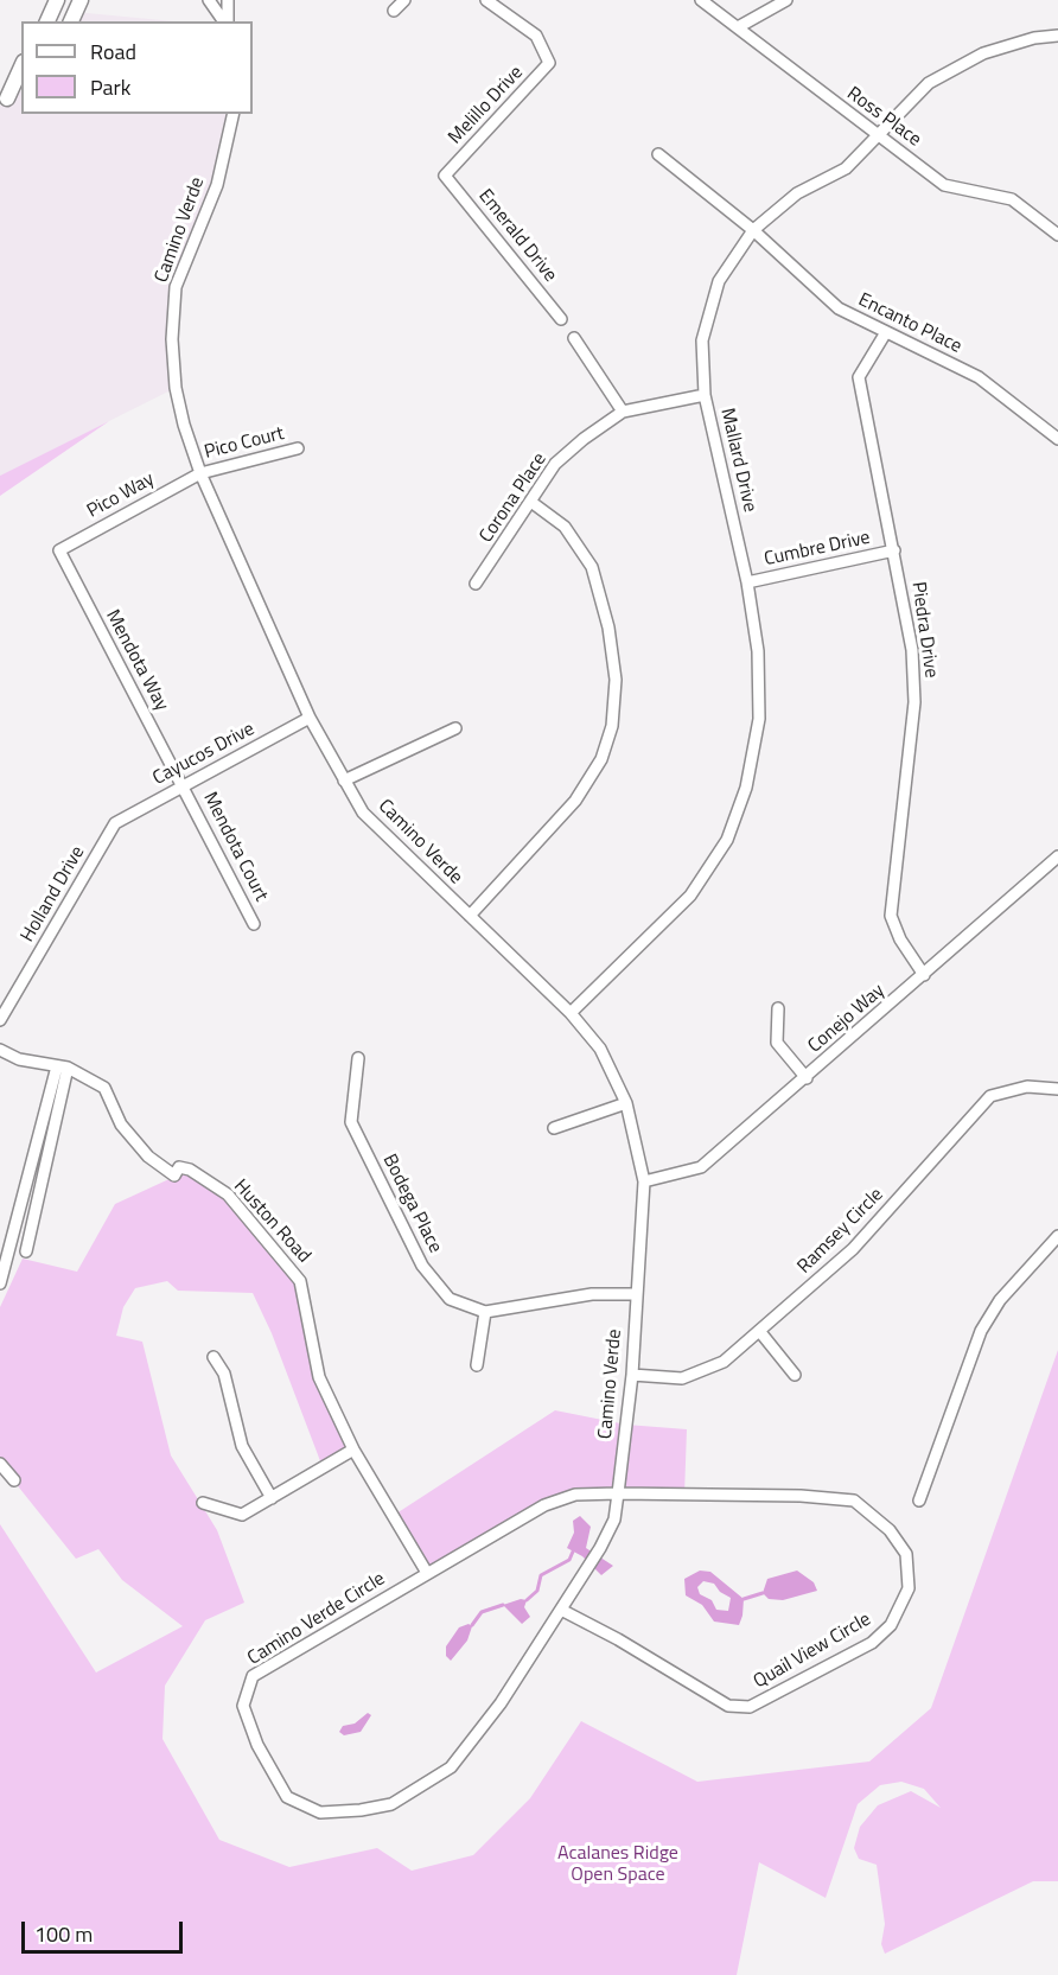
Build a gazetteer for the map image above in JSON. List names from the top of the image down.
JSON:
{
  "streets": {
    "street": [
      "Melillo Drive",
      "Ross Place",
      "Camino Verde",
      "Emerald Drive",
      "Encanto Place",
      "Pico Court",
      "Mallard Drive",
      "Pico Way",
      "Corona Place",
      "Cumbre Drive",
      "Piedra Drive",
      "Mendota Way",
      "Cayucos Drive",
      "Mendota Court",
      "Holland Drive",
      "Conejo Way",
      "Bodega Place",
      "Huston Road",
      "Ramsey Circle",
      "Camino Verde Circle",
      "Quail View Circle"
    ]
  },
  "crossings": [
    ["Melillo Drive", "Emerald Drive"],
    ["Ross Place", "Mallard Drive"],
    ["Camino Verde", "Pico Court"],
    ["Camino Verde", "Mallard Drive"],
    ["Camino Verde", "Pico Way"],
    ["Camino Verde", "Cayucos Drive"],
    ["Camino Verde", "Conejo Way"],
    ["Camino Verde", "Bodega Place"],
    ["Camino Verde", "Ramsey Circle"],
    ["Camino Verde", "Camino Verde Circle"],
    ["Camino Verde", "Quail View Circle"],
    ["Encanto Place", "Mallard Drive"],
    ["Encanto Place", "Piedra Drive"],
    ["Pico Court", "Pico Way"],
    ["Mallard Drive", "Corona Place"],
    ["Mallard Drive", "Cumbre Drive"],
    ["Pico Way", "Mendota Way"],
    ["Cumbre Drive", "Piedra Drive"],
    ["Piedra Drive", "Conejo Way"],
    ["Mendota Way", "Cayucos Drive"],
    ["Mendota Way", "Mendota Court"],
    ["Cayucos Drive", "Mendota Court"],
    ["Cayucos Drive", "Holland Drive"],
    ["Huston Road", "Camino Verde Circle"],
    ["Camino Verde Circle", "Quail View Circle"]
  ],
  "parks": ["Acalanes Ridge Open Space"],
  "legend": ["Road", "Park"],
  "scale_bar": "100 m"
}
